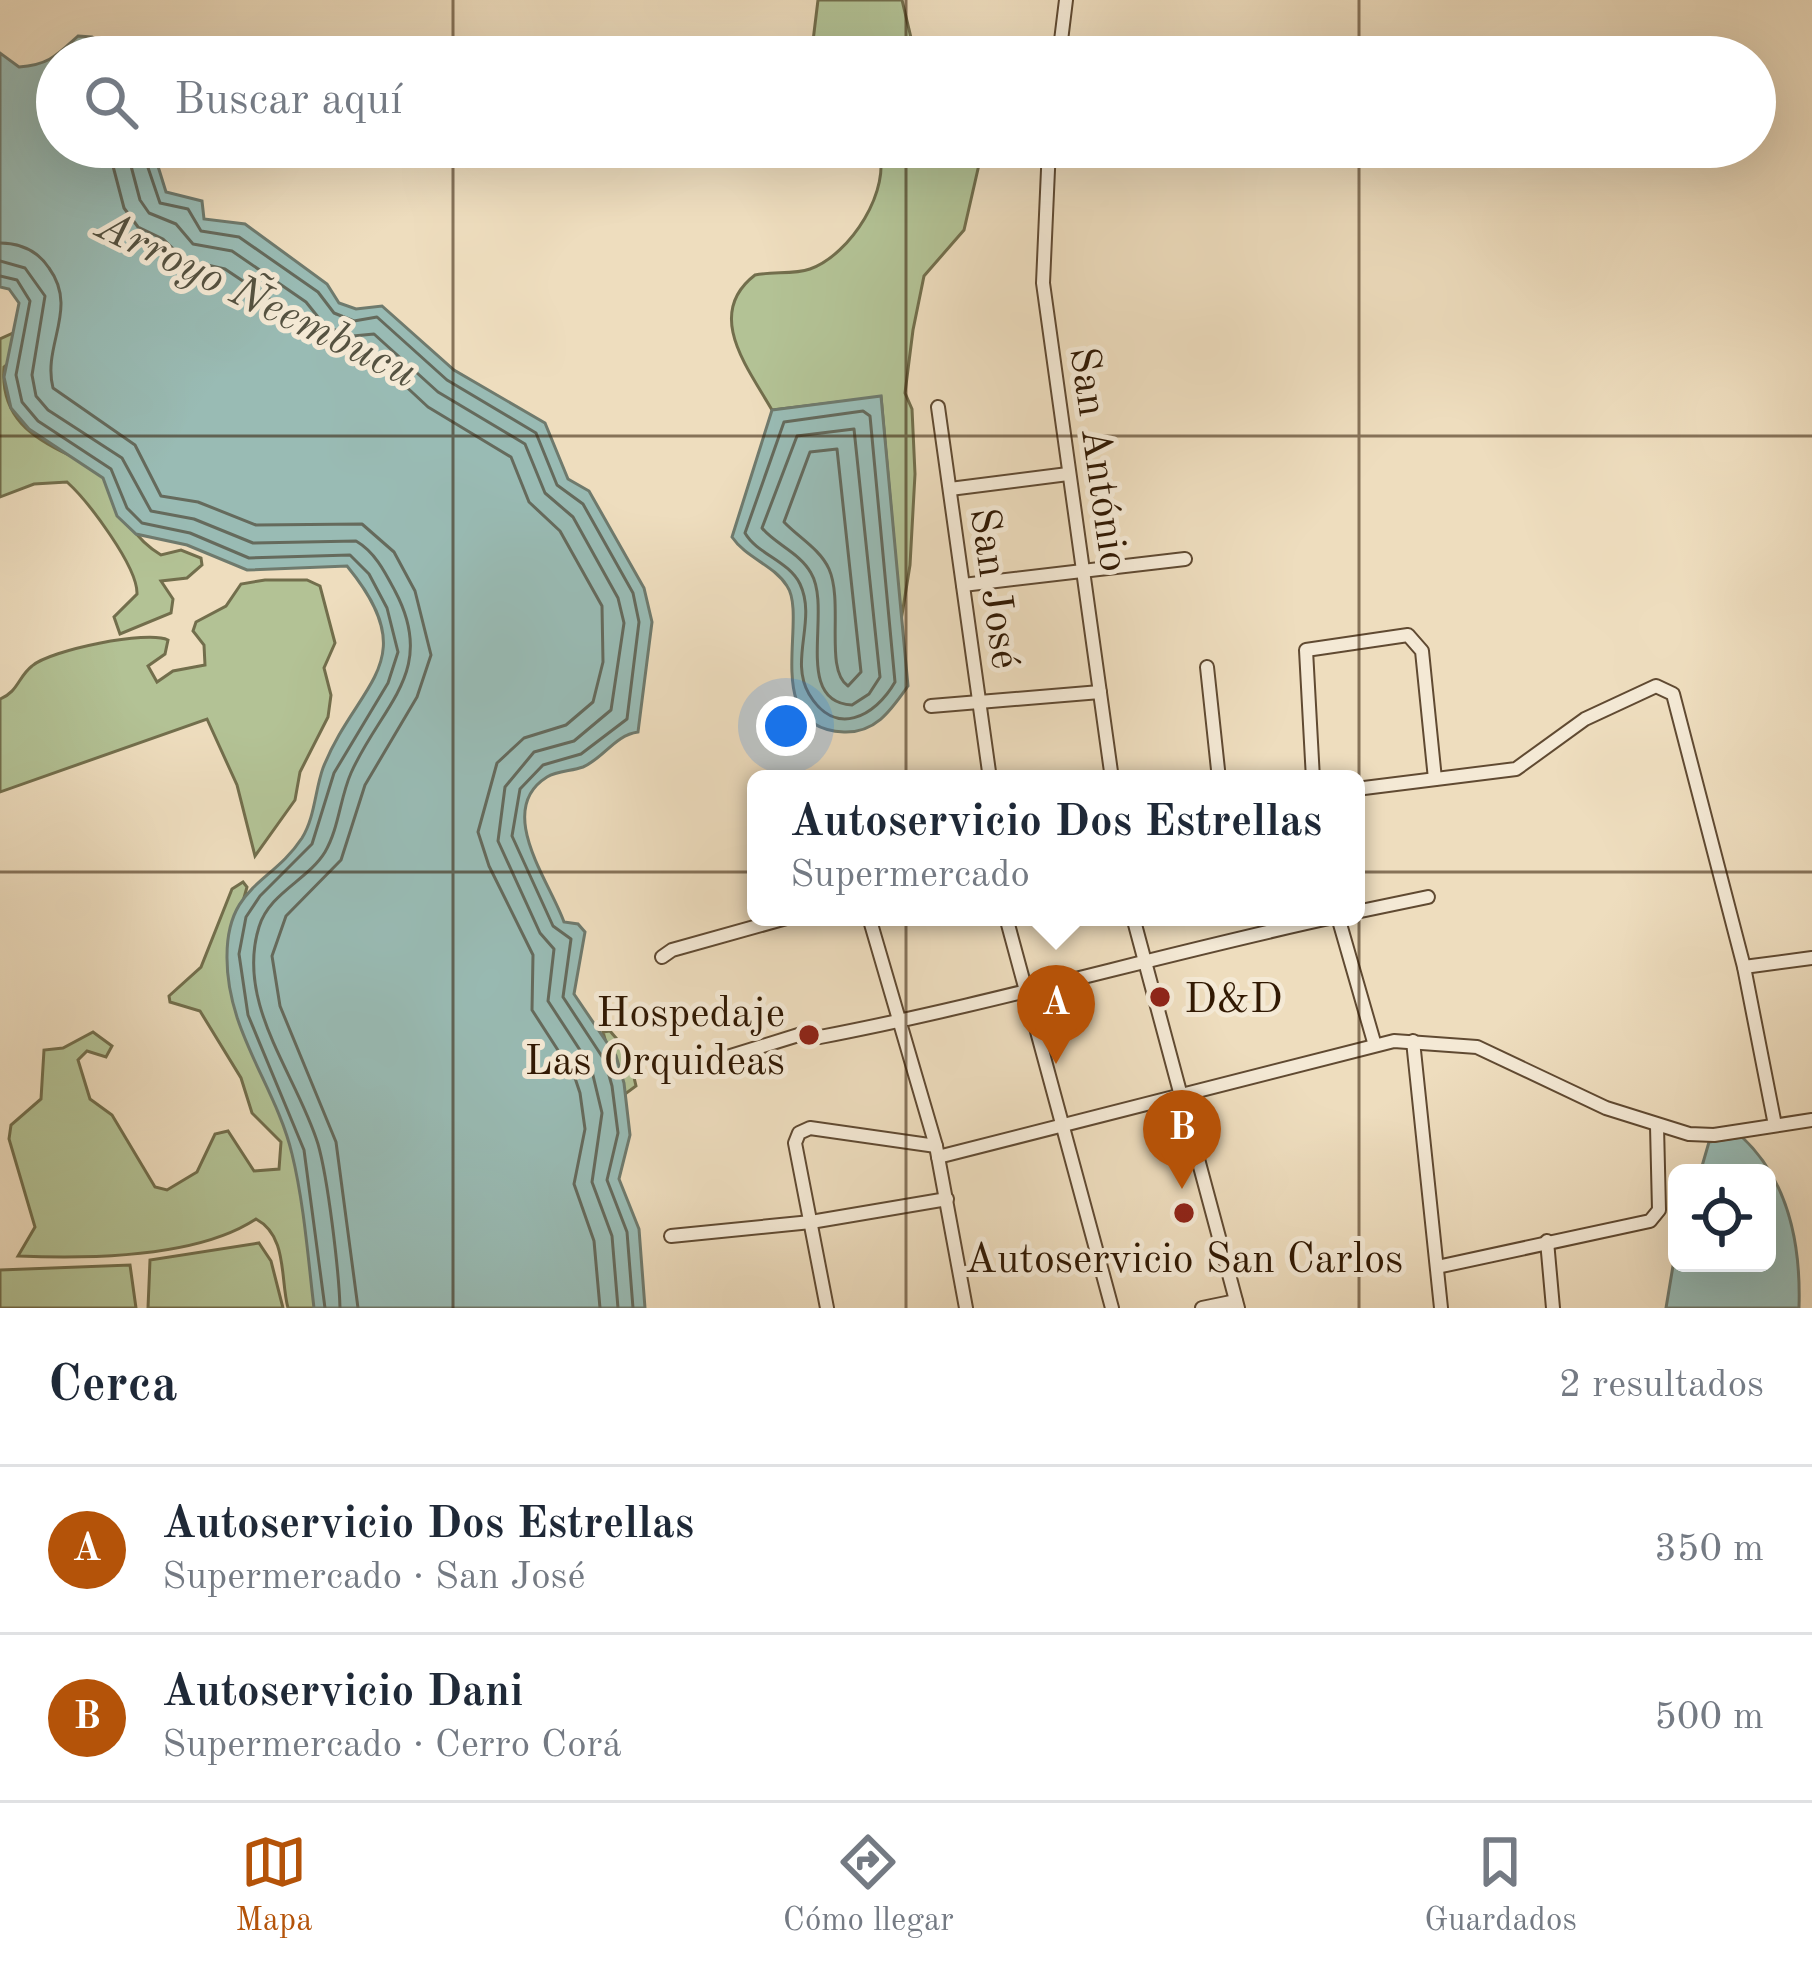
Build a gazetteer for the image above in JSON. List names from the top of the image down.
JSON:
{
  "streets": {
    "street": ["San António", "San José"]
  },
  "water": ["Arroyo Ñeembucu"],
  "places": ["D&D", "Hospedaje Las Orquideas", "Autoservicio San Carlos"],
  "page": {
    "search": "Buscar aquí",
    "popup": ["Autoservicio Dos Estrellas", "Supermercado"],
    "pins": ["A", "B"],
    "heading": ["Cerca", "2 resultados"],
    "list": [
      {
        "mark": "A",
        "name": "Autoservicio Dos Estrellas",
        "note": "Supermercado · San José",
        "value": "350 m"
      },
      {
        "mark": "B",
        "name": "Autoservicio Dani",
        "note": "Supermercado · Cerro Corá",
        "value": "500 m"
      }
    ],
    "nav": ["Mapa", "Cómo llegar", "Guardados"]
  }
}
